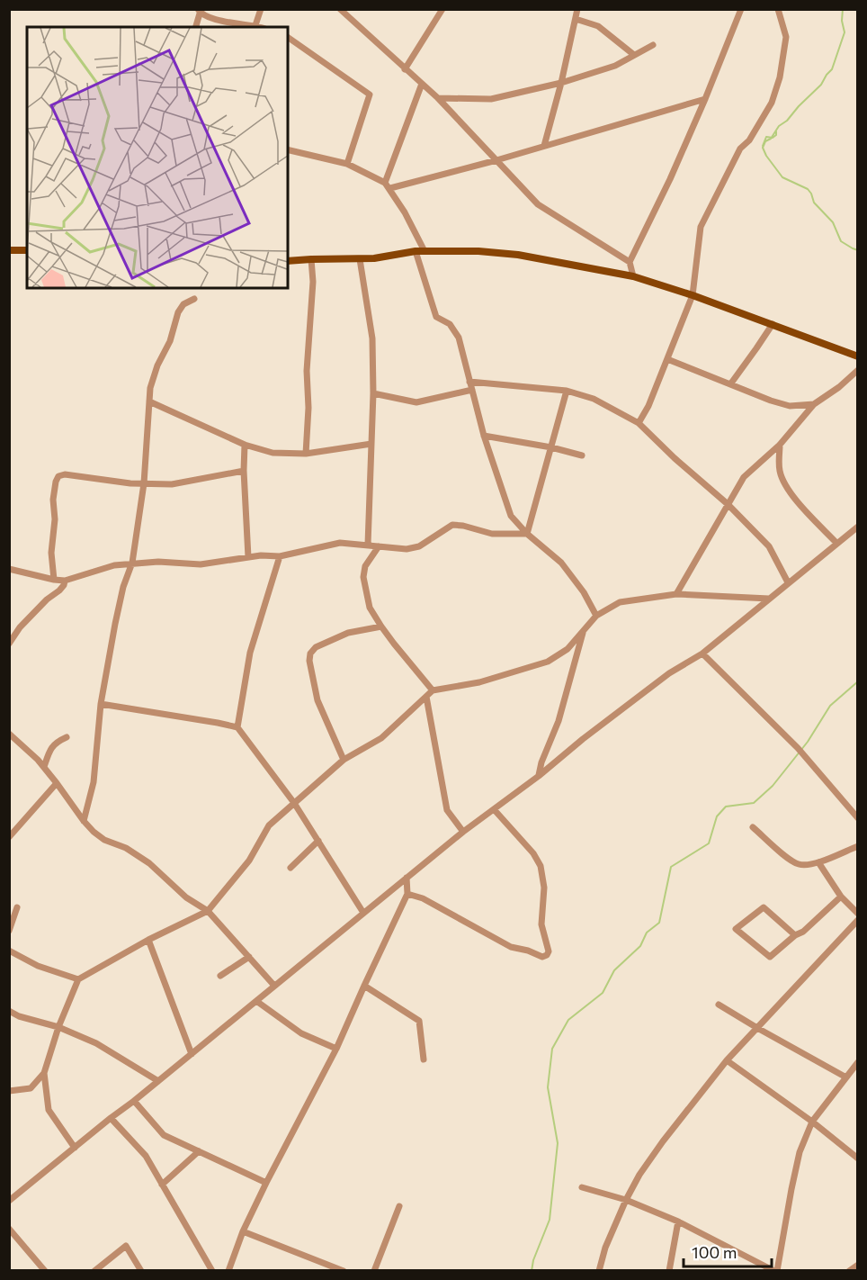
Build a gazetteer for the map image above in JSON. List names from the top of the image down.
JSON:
{
  "scale_bar": "100 m"
}
